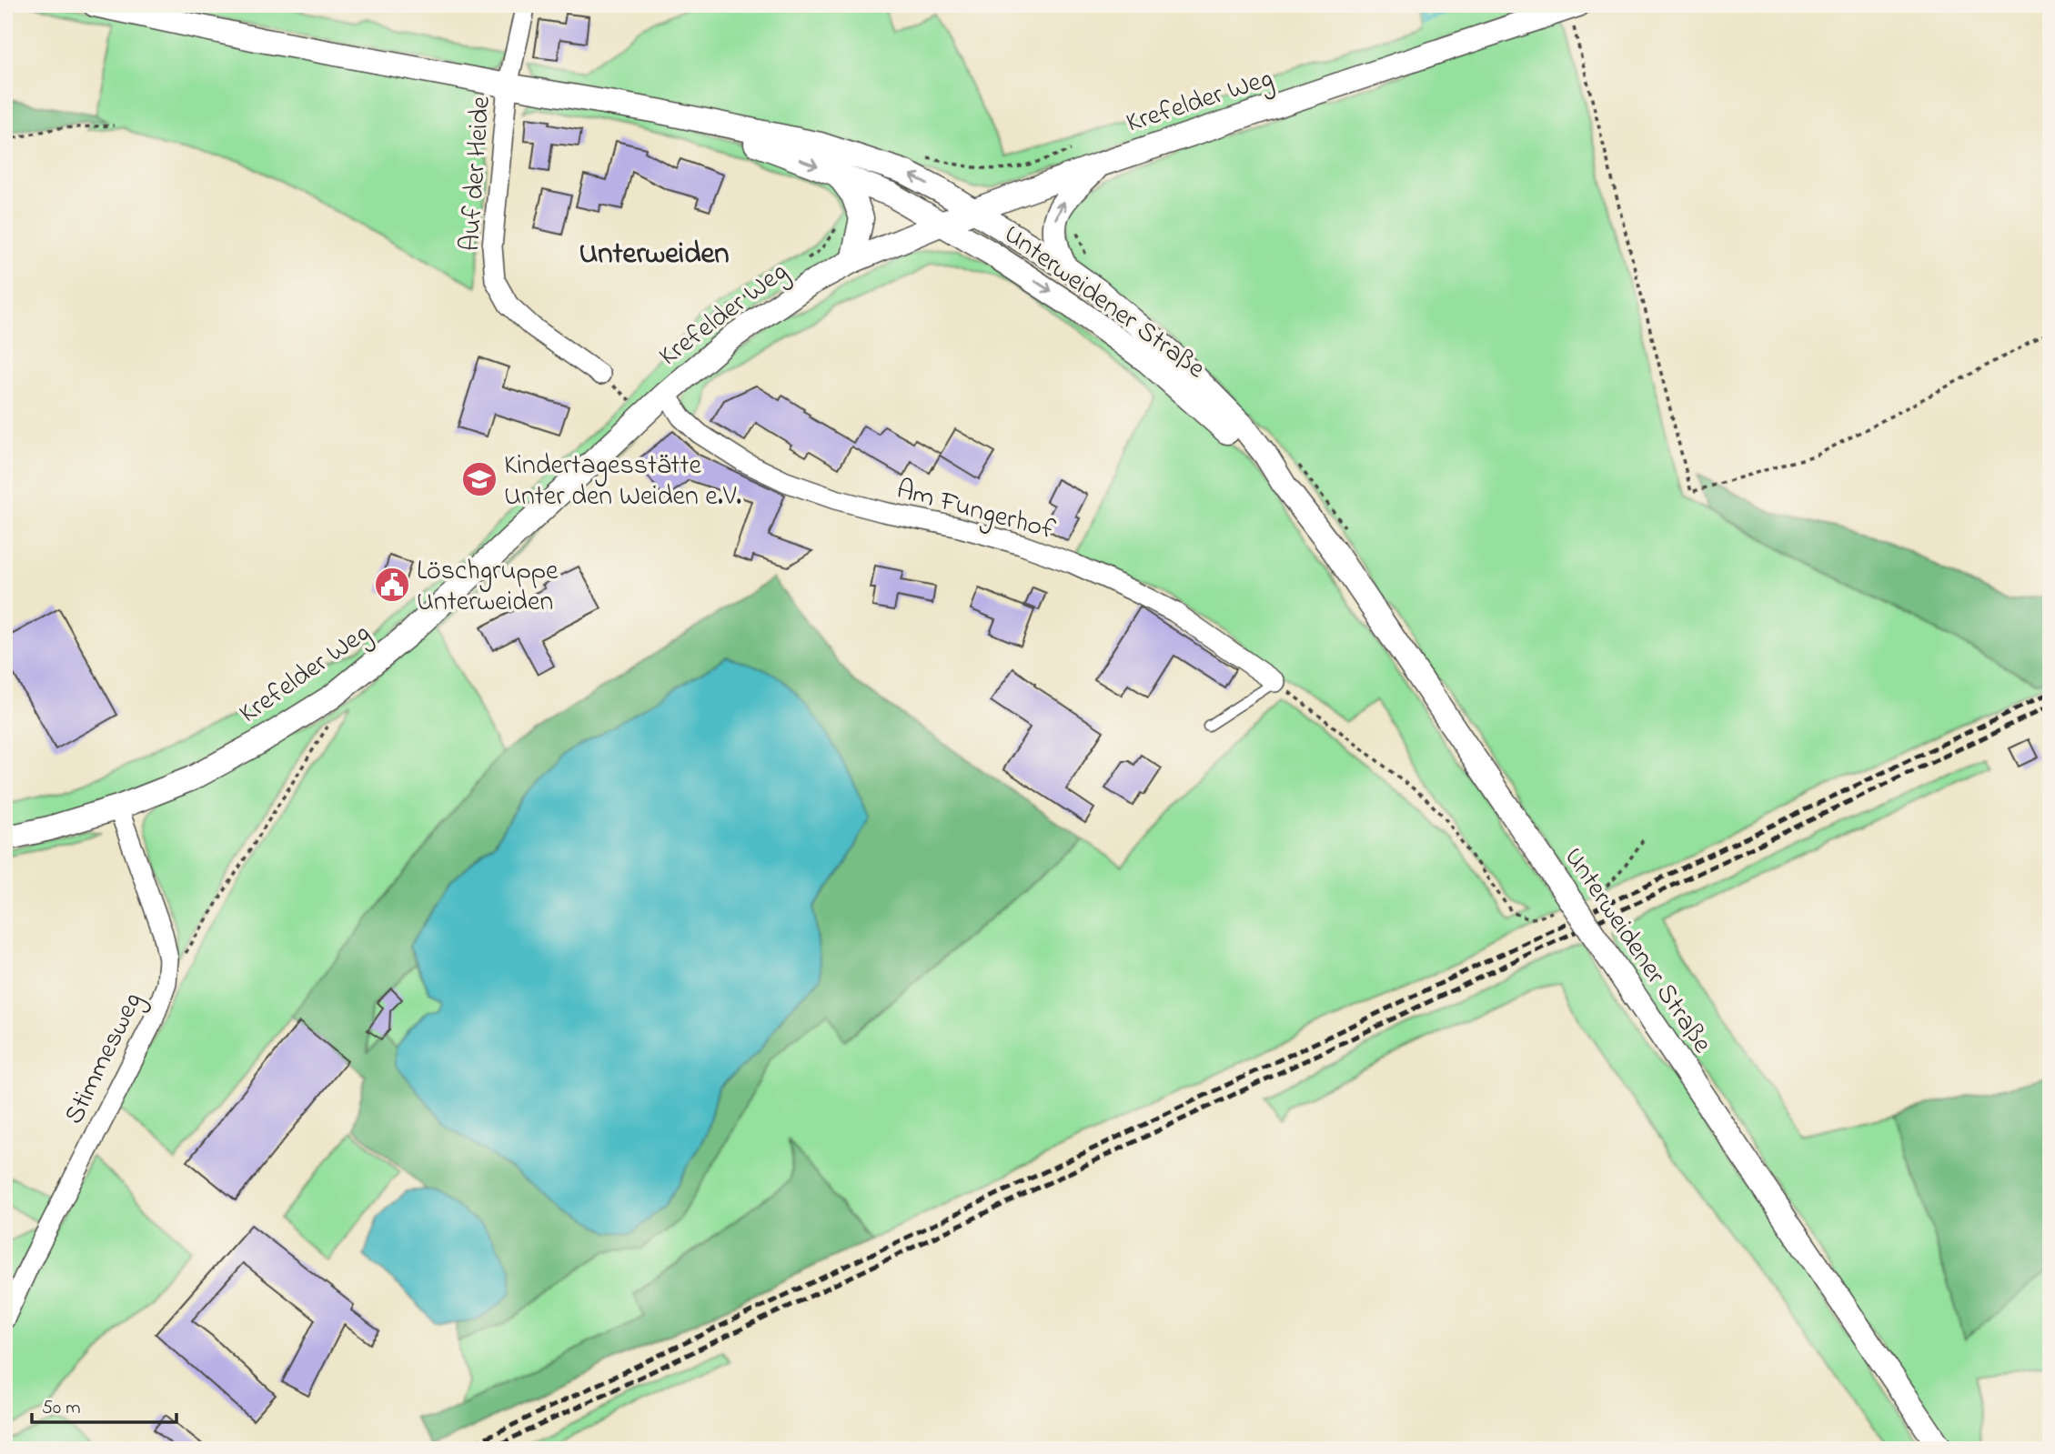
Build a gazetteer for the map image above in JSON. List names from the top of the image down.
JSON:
{
  "streets": {
    "street": [
      "Krefelder Weg",
      "Auf der Heide",
      "Unterweidener Straße",
      "Am Fungerhof",
      "Stimmesweg"
    ]
  },
  "crossings": [
    ["Krefelder Weg", "Unterweidener Straße"],
    ["Krefelder Weg", "Am Fungerhof"],
    ["Krefelder Weg", "Stimmesweg"],
    ["Auf der Heide", "Unterweidener Straße"]
  ],
  "districts": ["Unterweiden"],
  "places": {
    "school or university": ["Kindertagesstätte Unter den Weiden e.V."],
    "public building": ["Löschgruppe Unterweiden"]
  },
  "scale_bar": "50 m"
}
